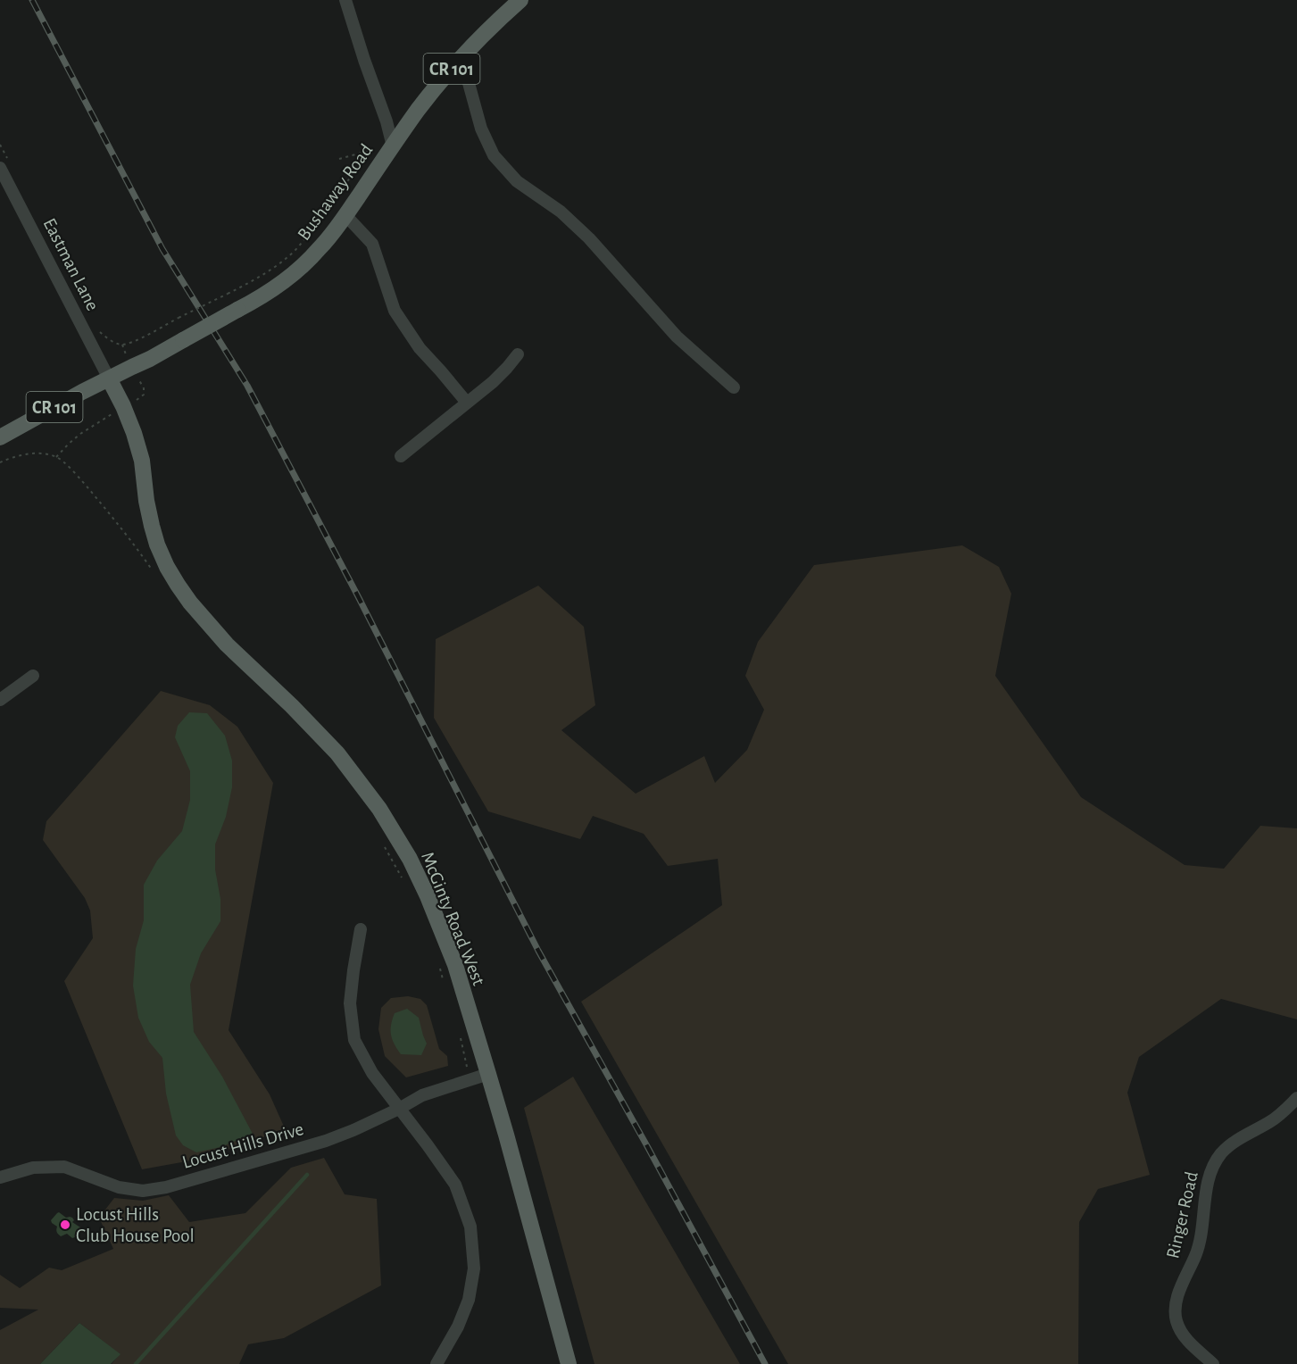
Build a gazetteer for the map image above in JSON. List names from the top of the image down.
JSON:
{
  "streets": {
    "main road": ["CR 101", "Bushaway Road", "McGinty Road West"],
    "street": ["Eastman Lane", "Locust Hills Drive", "Ringer Road"]
  },
  "crossings": [
    ["Bushaway Road", "Eastman Lane"],
    ["Bushaway Road", "McGinty Road West"],
    ["Eastman Lane", "McGinty Road West"],
    ["McGinty Road West", "Locust Hills Drive"]
  ],
  "places": ["Locust Hills Club House Pool"]
}
